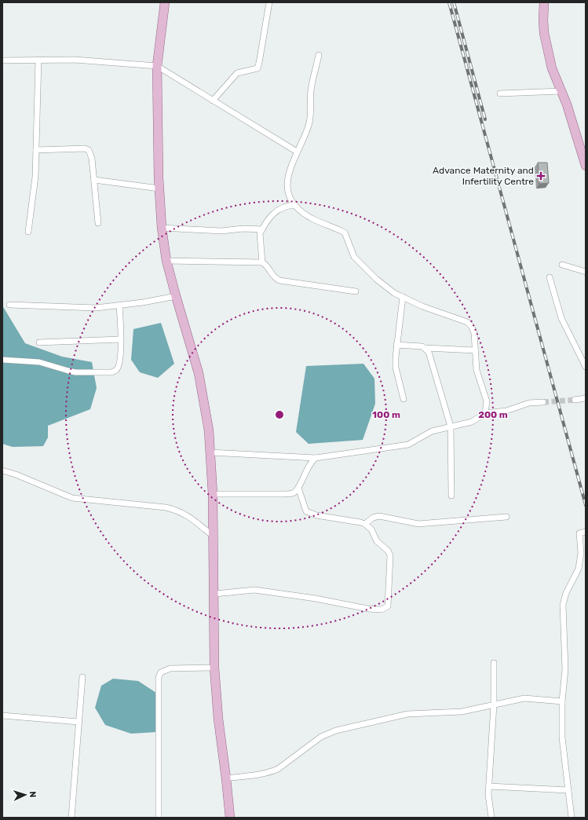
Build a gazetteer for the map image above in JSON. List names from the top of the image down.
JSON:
{
  "places": {
    "health": ["Advance Maternity and Infertility Centre"]
  },
  "north": "right",
  "rings": ["100 m", "200 m"]
}
